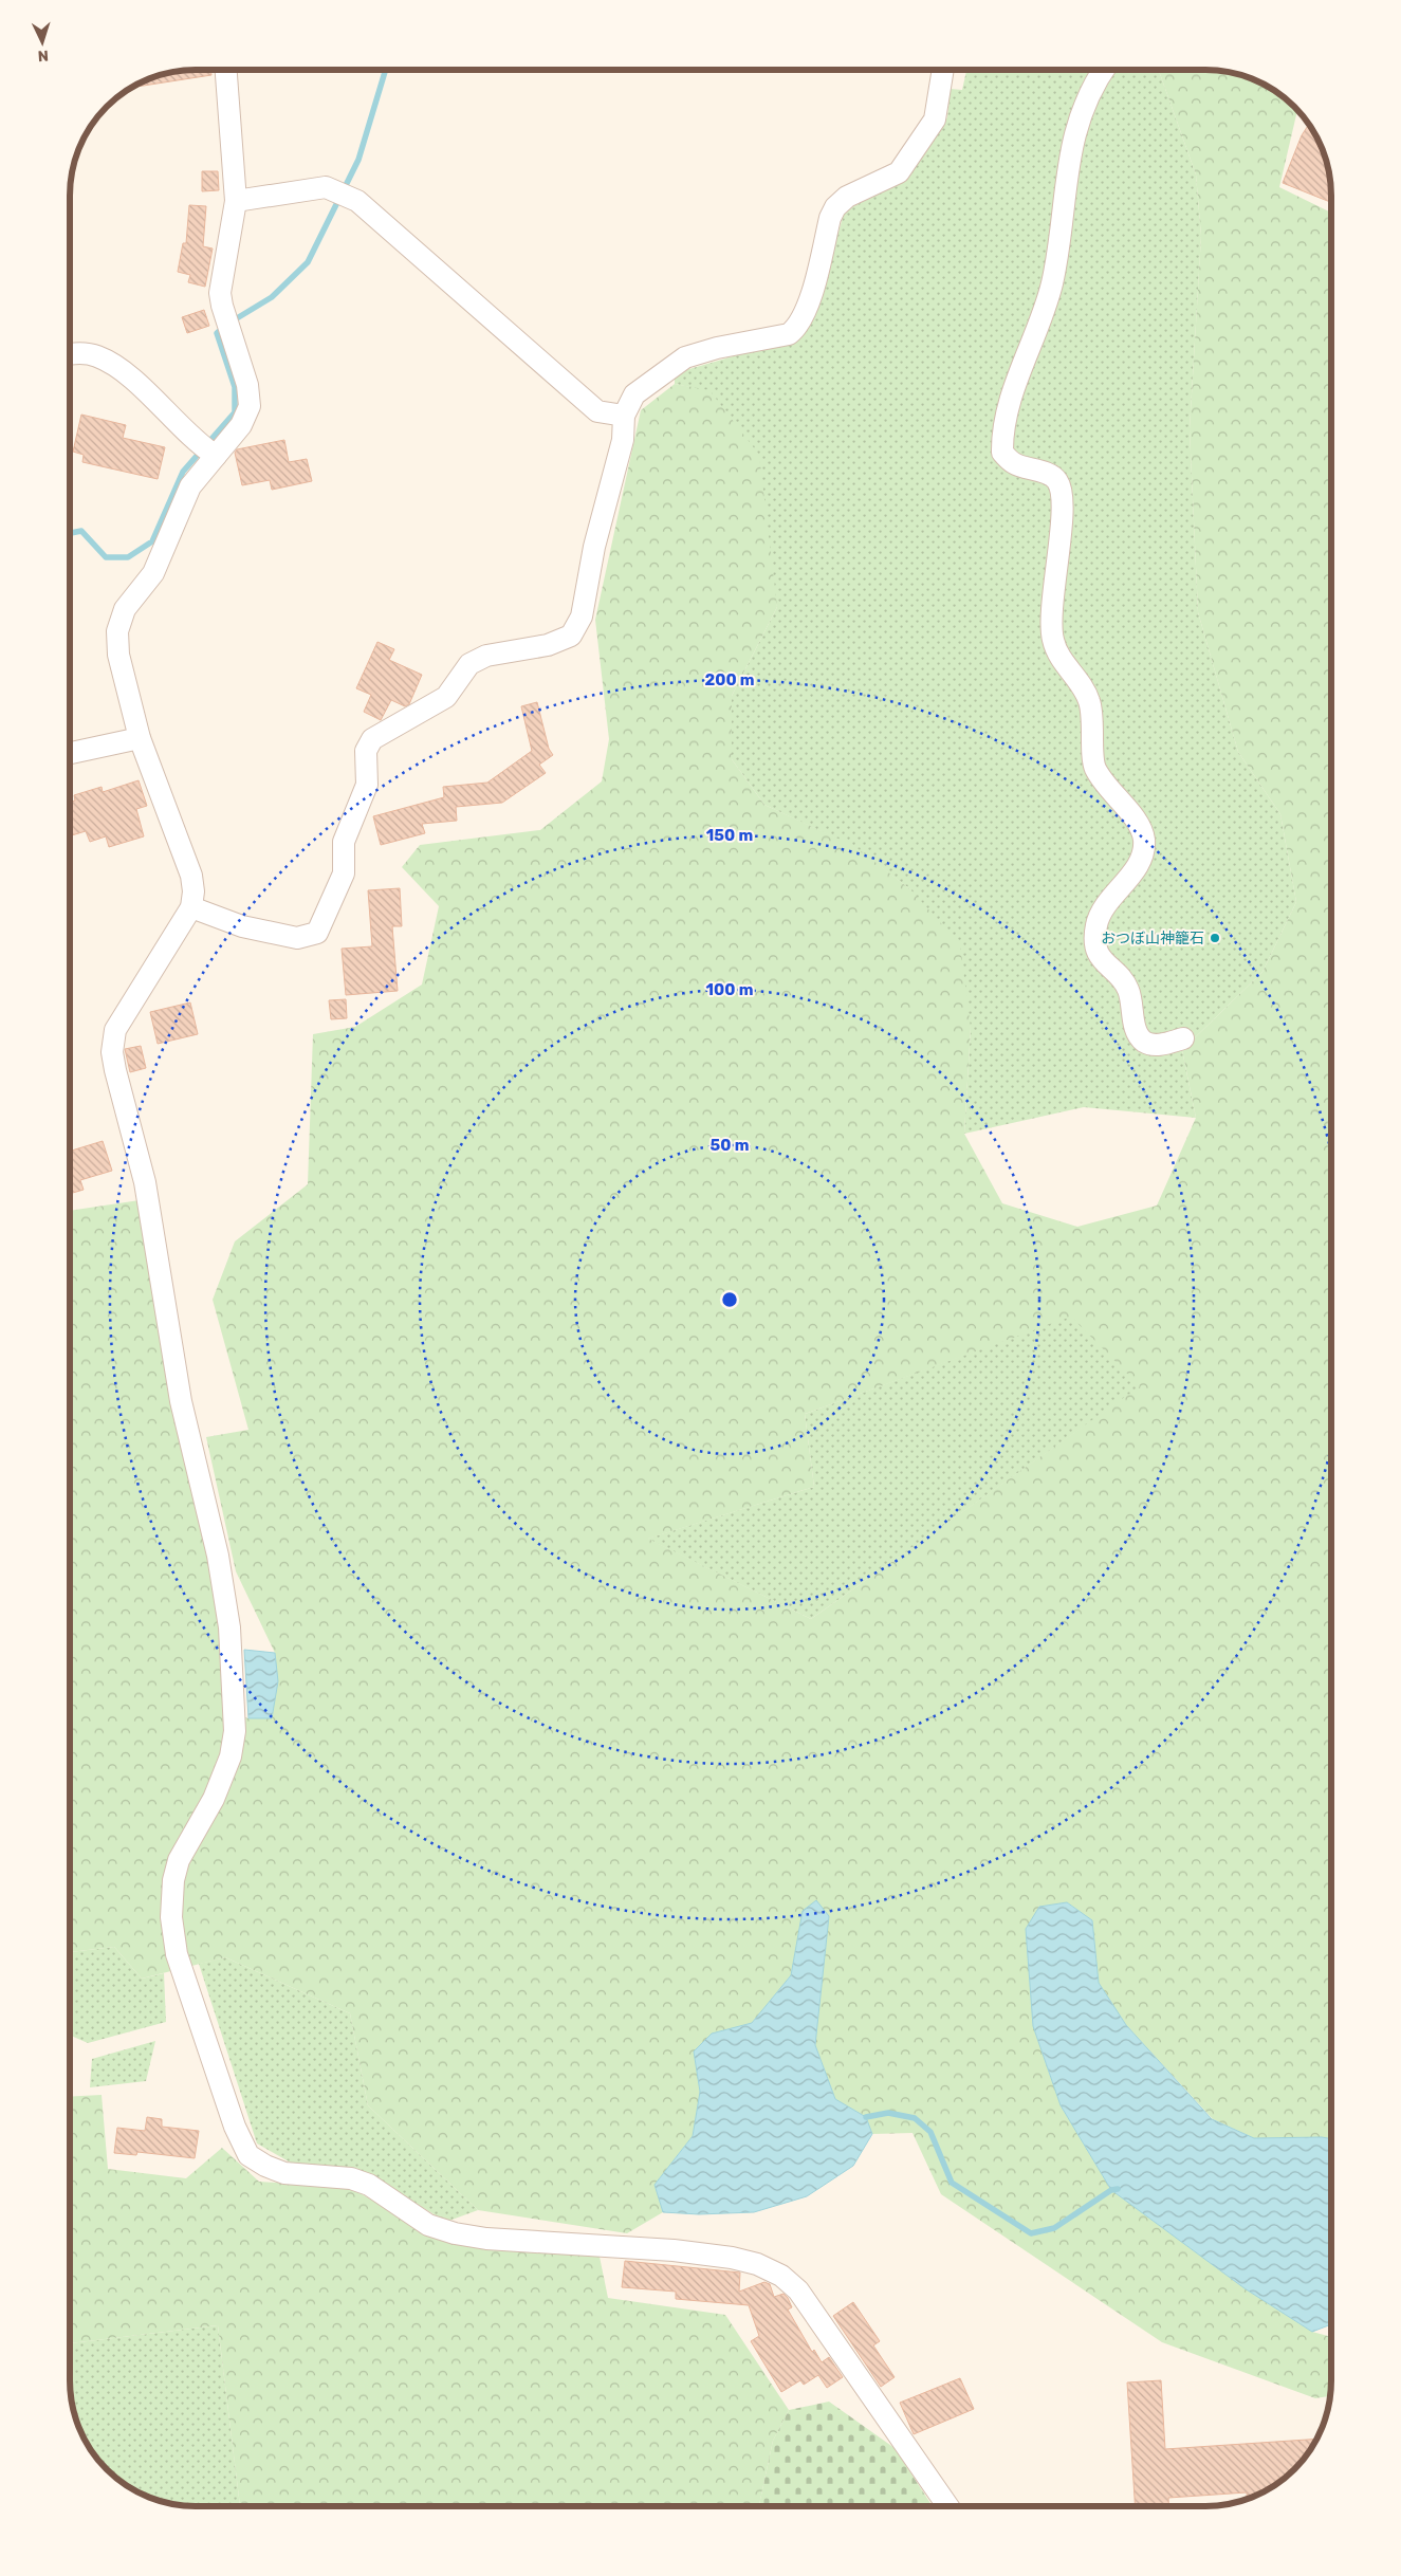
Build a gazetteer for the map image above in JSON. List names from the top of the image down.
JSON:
{
  "places": ["おつぼ山神籠石"],
  "north": "bottom",
  "rings": [
    "200 m",
    "150 m",
    "100 m",
    "50 m"
  ]
}
